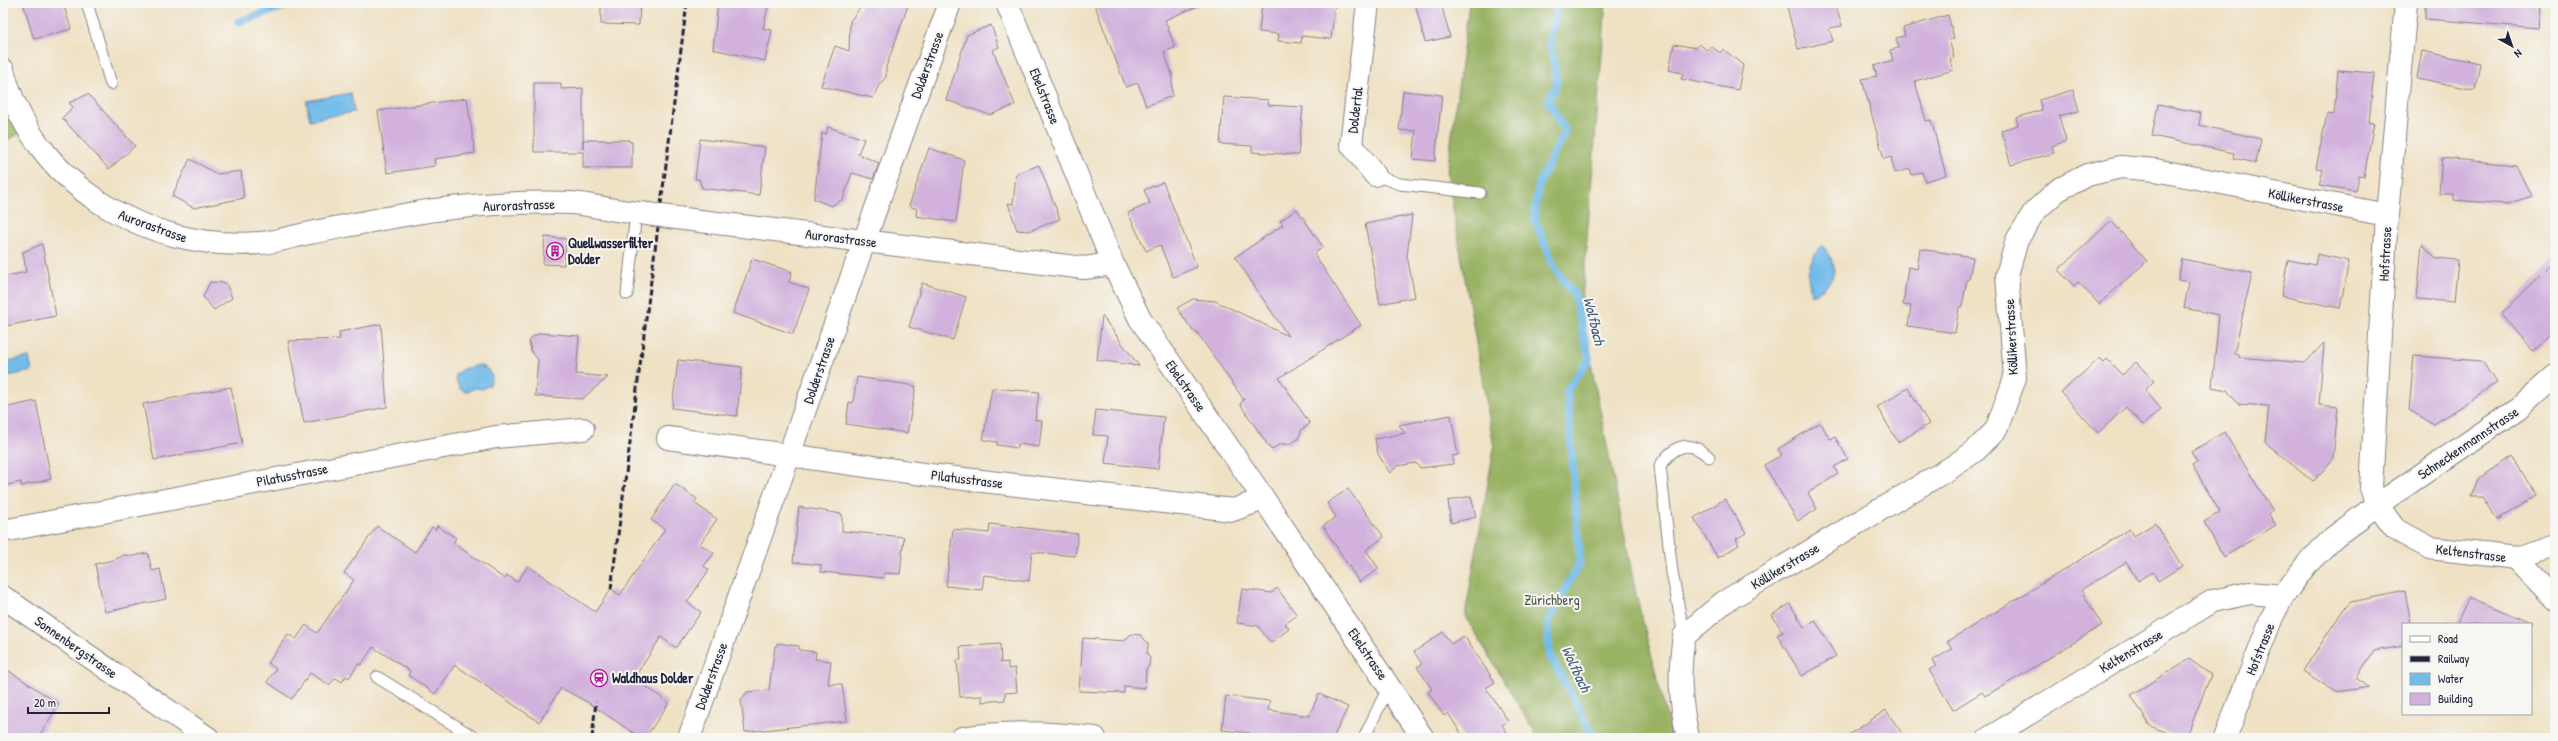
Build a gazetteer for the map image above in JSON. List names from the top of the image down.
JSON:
{
  "streets": {
    "street": [
      "Dolderstrasse",
      "Ebelstrasse",
      "Doldertal",
      "Köllikerstrasse",
      "Aurorastrasse",
      "Hofstrasse",
      "Schneckenmannstrasse",
      "Pilatusstrasse",
      "Keltenstrasse",
      "Sonnenbergstrasse"
    ]
  },
  "crossings": [
    ["Dolderstrasse", "Aurorastrasse"],
    ["Dolderstrasse", "Pilatusstrasse"],
    ["Ebelstrasse", "Aurorastrasse"],
    ["Ebelstrasse", "Pilatusstrasse"],
    ["Köllikerstrasse", "Hofstrasse"],
    ["Hofstrasse", "Schneckenmannstrasse"],
    ["Hofstrasse", "Keltenstrasse"],
    ["Schneckenmannstrasse", "Keltenstrasse"]
  ],
  "water": ["Wolfbach"],
  "parks": ["Zürichberg"],
  "places": {
    "building": ["Quellwasserfilter Dolder"],
    "station": ["Waldhaus Dolder"]
  },
  "legend": [
    "Road",
    "Railway",
    "Water",
    "Building"
  ],
  "scale_bar": "20 m",
  "north": "bottom right"
}
